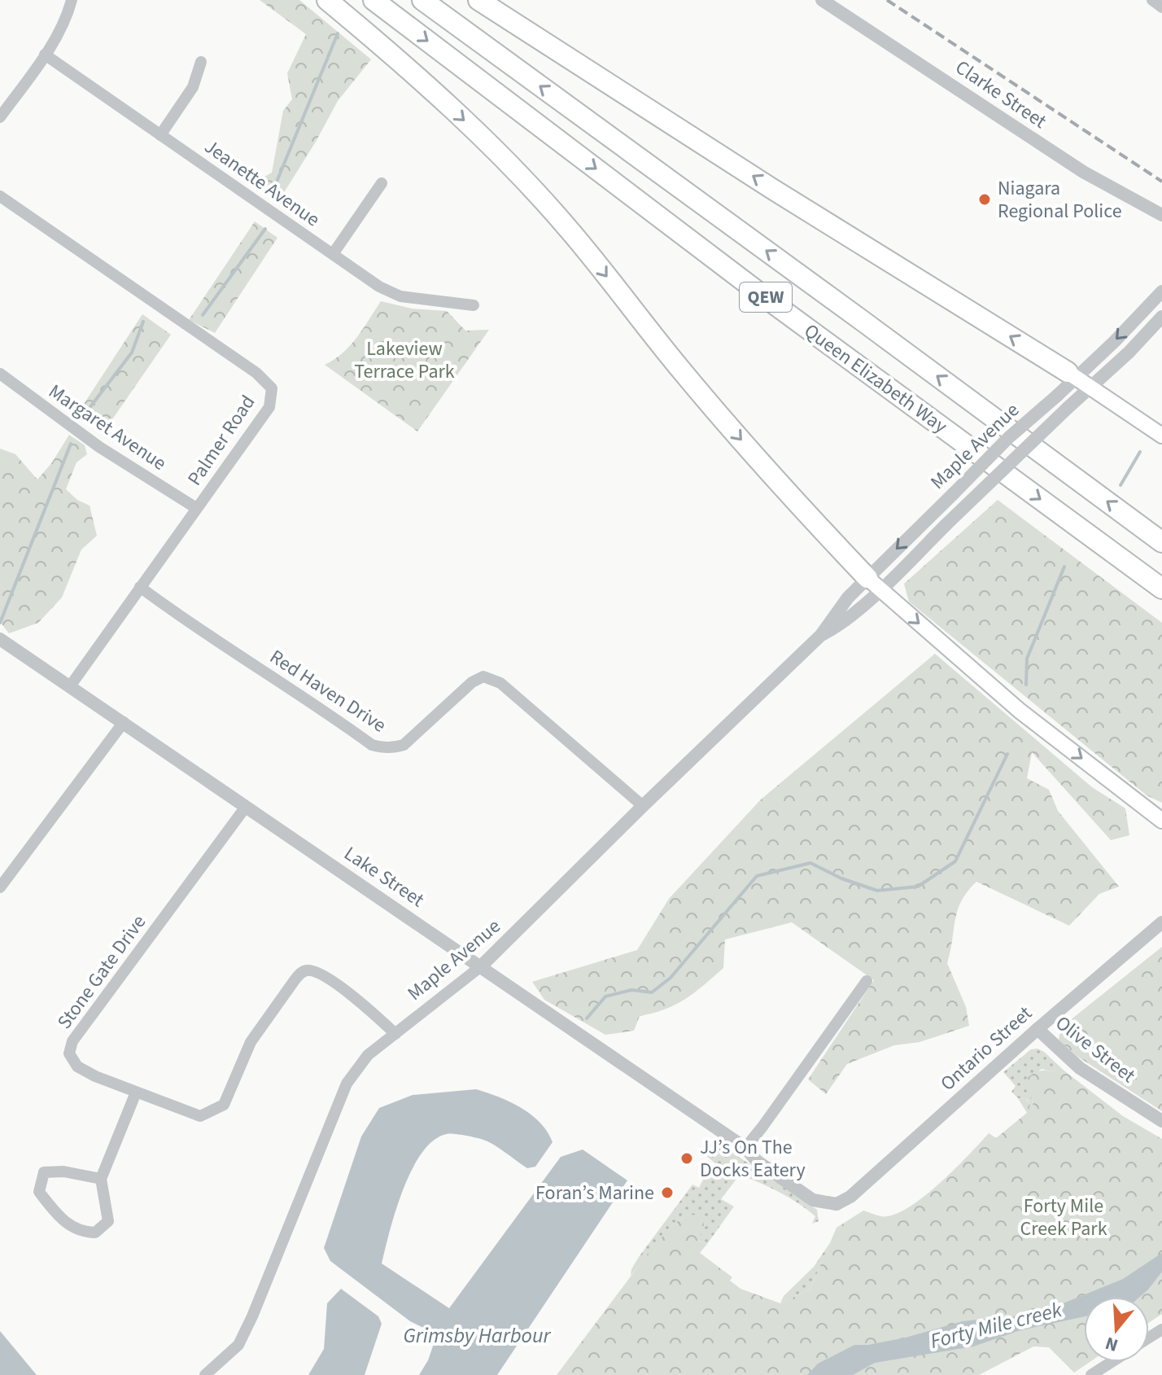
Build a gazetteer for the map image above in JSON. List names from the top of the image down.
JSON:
{
  "streets": {
    "highway": ["QEW", "Queen Elizabeth Way"],
    "street": [
      "Clarke Street",
      "Jeanette Avenue",
      "Margaret Avenue",
      "Palmer Road",
      "Maple Avenue",
      "Red Haven Drive",
      "Lake Street",
      "Stone Gate Drive",
      "Ontario Street",
      "Olive Street"
    ]
  },
  "crossings": [
    ["Margaret Avenue", "Palmer Road"],
    ["Palmer Road", "Red Haven Drive"],
    ["Palmer Road", "Lake Street"],
    ["Maple Avenue", "Red Haven Drive"],
    ["Maple Avenue", "Lake Street"],
    ["Maple Avenue", "Stone Gate Drive"],
    ["Lake Street", "Stone Gate Drive"],
    ["Lake Street", "Ontario Street"],
    ["Ontario Street", "Olive Street"]
  ],
  "water": ["Forty Mile creek", "Grimsby Harbour"],
  "parks": ["Lakeview Terrace Park", "Forty Mile Creek Park"],
  "places": ["Niagara Regional Police", "JJ’s On The Docks Eatery", "Foran’s Marine"],
  "north": "bottom"
}
